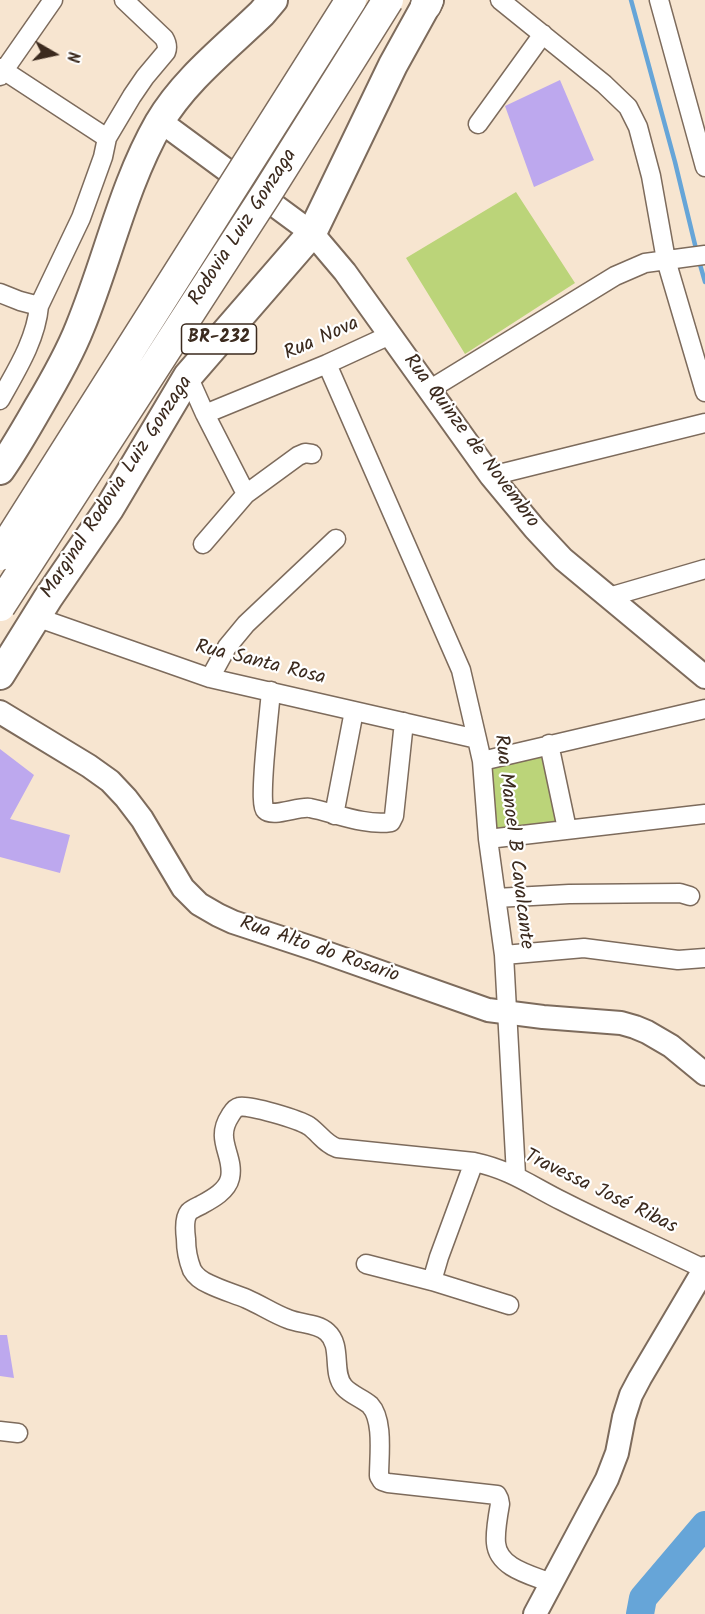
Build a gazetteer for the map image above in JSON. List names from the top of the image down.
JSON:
{
  "streets": {
    "highway": ["Rodovia Luiz Gonzaga", "BR-232"],
    "main road": ["Marginal Rodovia Luiz Gonzaga"],
    "street": [
      "Rua Nova",
      "Rua Quinze de Novembro",
      "Rua Santa Rosa",
      "Rua Manoel B Cavalcante",
      "Rua Alto do Rosario",
      "Travessa José Ribas"
    ]
  },
  "crossings": [
    ["Rua Nova", "Rua Quinze de Novembro"],
    ["Rua Nova", "Rua Manoel B Cavalcante"],
    ["Rua Quinze de Novembro", "Marginal Rodovia Luiz Gonzaga"],
    ["Marginal Rodovia Luiz Gonzaga", "Rua Santa Rosa"],
    ["Rua Santa Rosa", "Rua Manoel B Cavalcante"],
    ["Rua Manoel B Cavalcante", "Rua Alto do Rosario"],
    ["Rua Manoel B Cavalcante", "Travessa José Ribas"]
  ],
  "north": "right"
}
